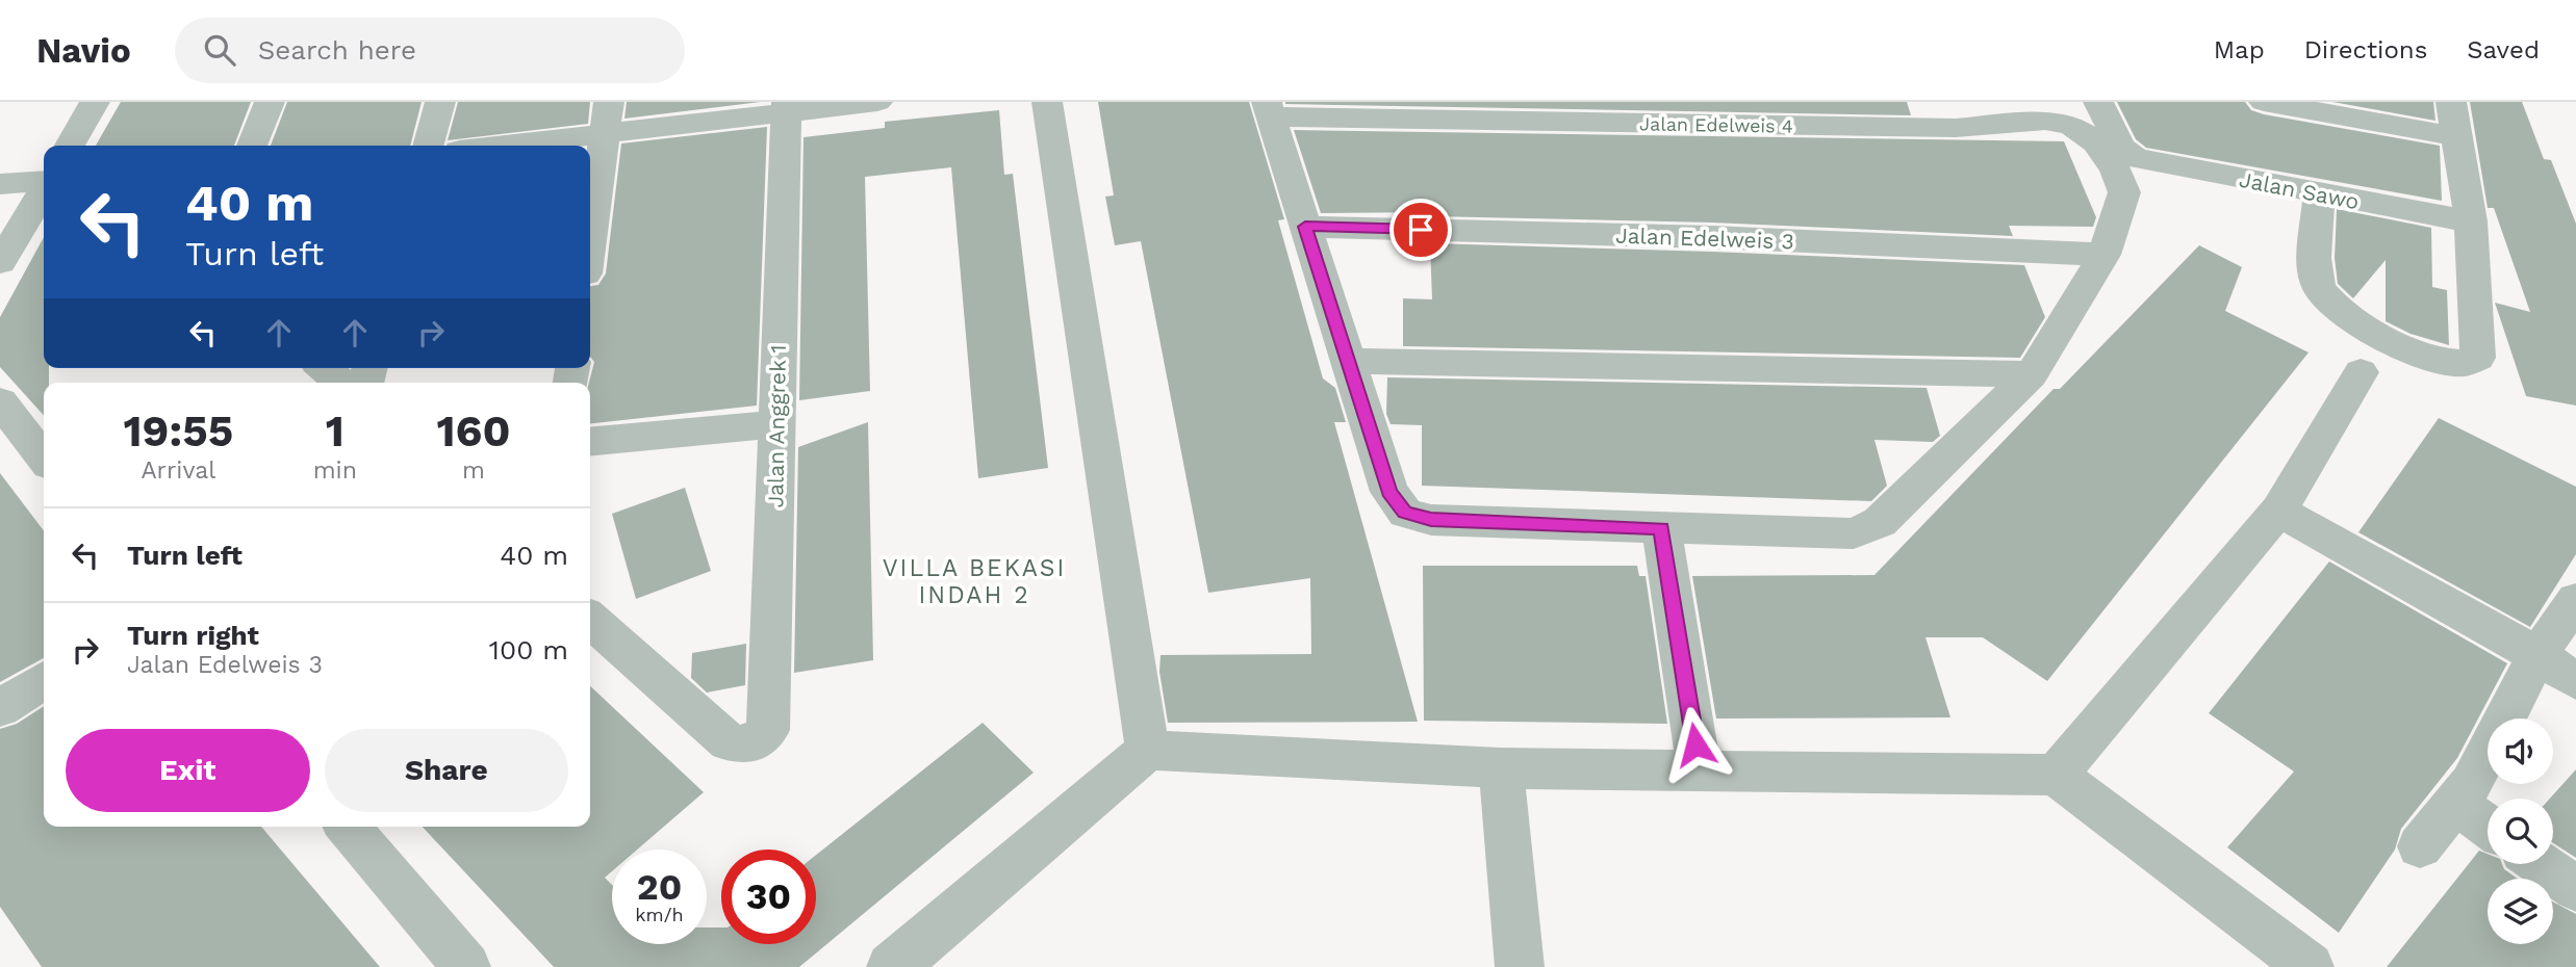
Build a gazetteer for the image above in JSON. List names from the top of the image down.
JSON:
{
  "streets": {
    "street": [
      "Jalan Edelweis 4",
      "Jalan Sawo",
      "Jalan Edelweis 3",
      "Jalan Anggrek 1"
    ]
  },
  "crossings": [
    ["Jalan Edelweis 4", "Jalan Edelweis 3"]
  ],
  "districts": ["VILLA BEKASI INDAH 2"],
  "page": {
    "header": "Navio",
    "search": "Search here",
    "nav": ["Map", "Directions", "Saved"],
    "turn": ["40 m", "Turn left"],
    "eta": [
      "19:55",
      "Arrival",
      "1",
      "min",
      "160",
      "m"
    ],
    "list": [
      {
        "name": "Turn left",
        "value": "40 m"
      },
      {
        "name": "Turn right",
        "note": "Jalan Edelweis 3",
        "value": "100 m"
      }
    ],
    "buttons": ["Exit", "Share"],
    "speed": "20 km/h",
    "limit": "30"
  }
}
